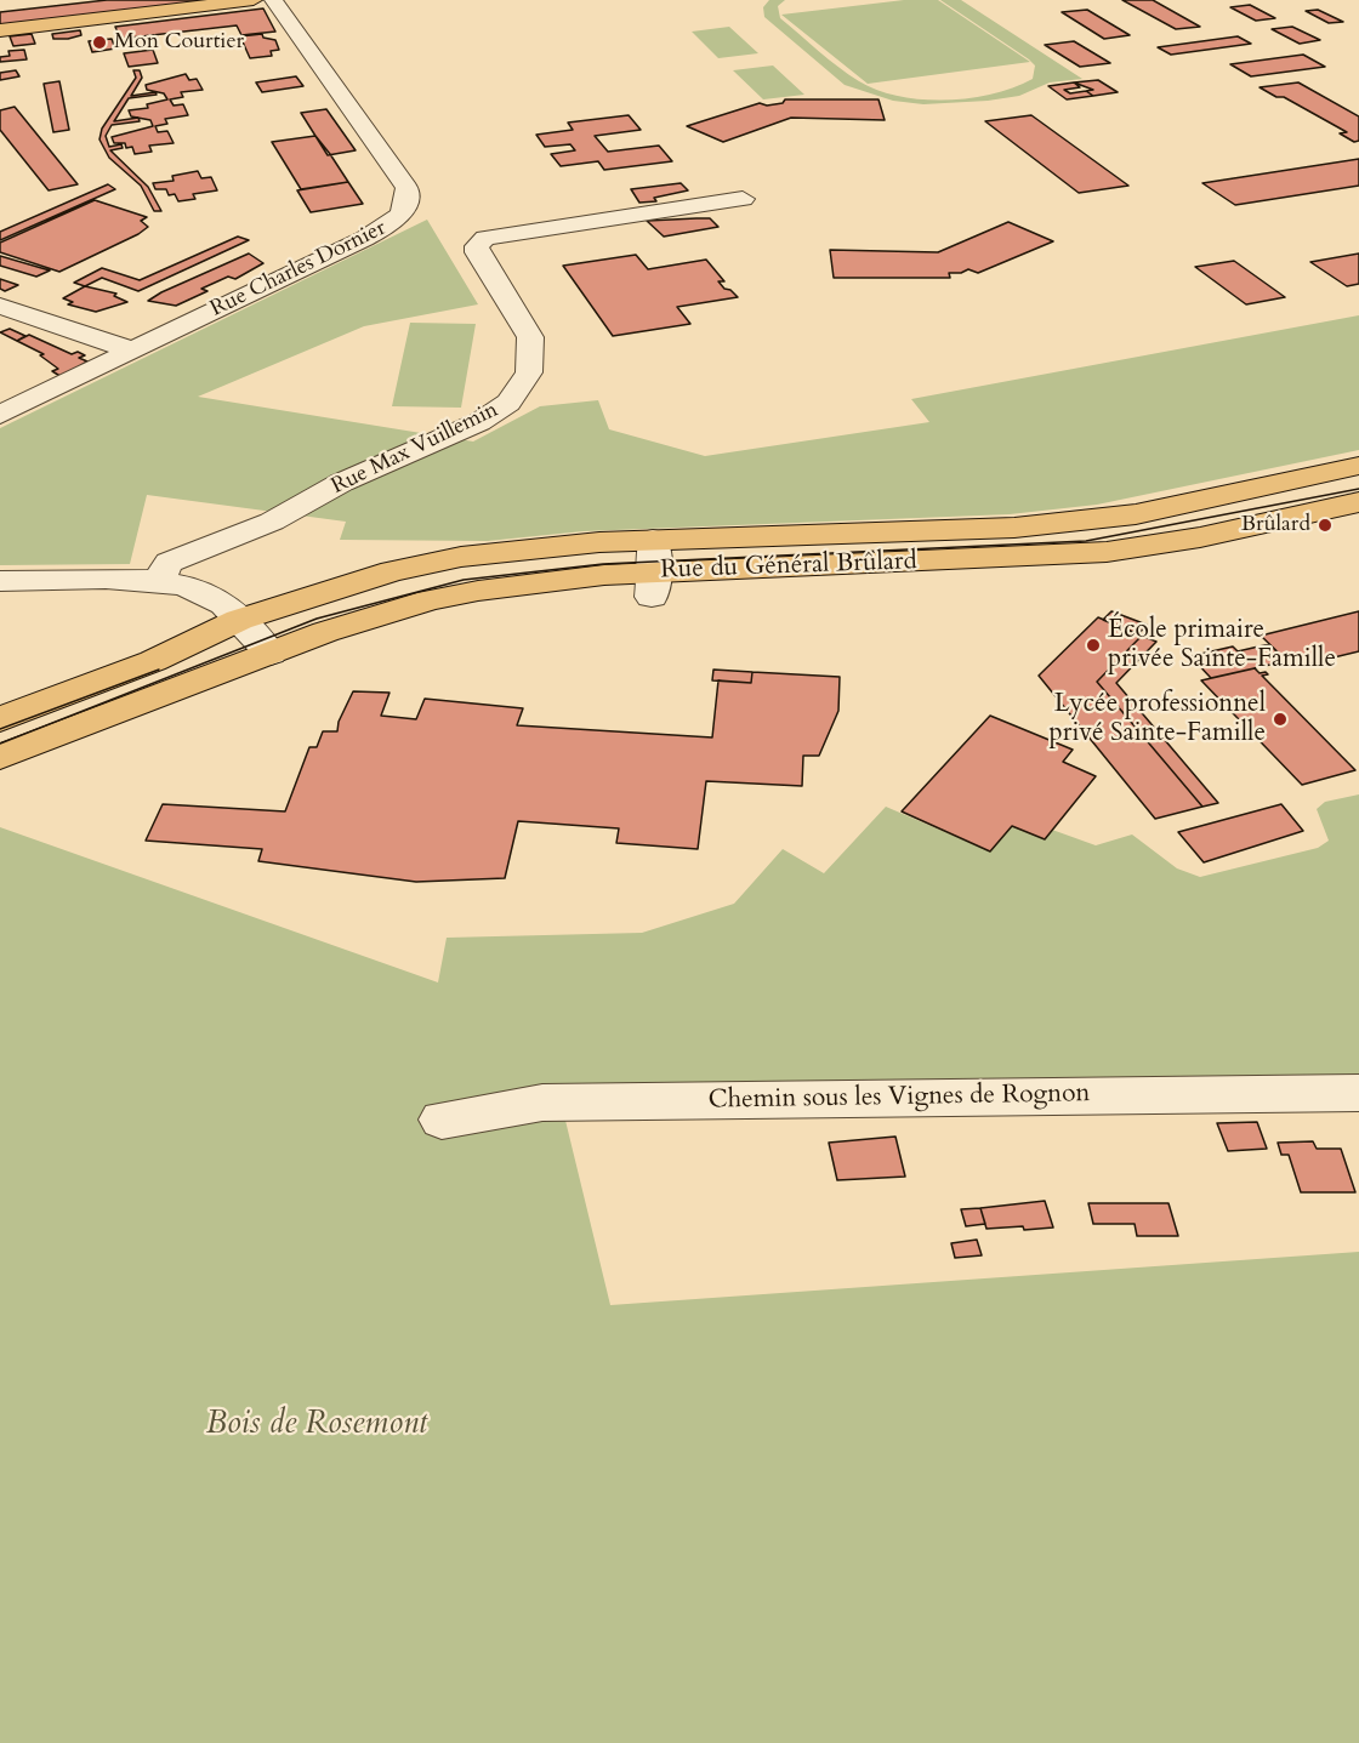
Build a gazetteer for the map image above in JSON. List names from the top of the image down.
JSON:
{
  "streets": {
    "main road": ["Rue du Général Brûlard"],
    "street": ["Rue Charles Dornier", "Rue Max Vuillemin", "Chemin sous les Vignes de Rognon"]
  },
  "parks": ["Bois de Rosemont"],
  "places": [
    "Mon Courtier",
    "Brûlard",
    "École primaire privée Sainte-Famille",
    "Lycée professionnel privé Sainte-Famille"
  ]
}
